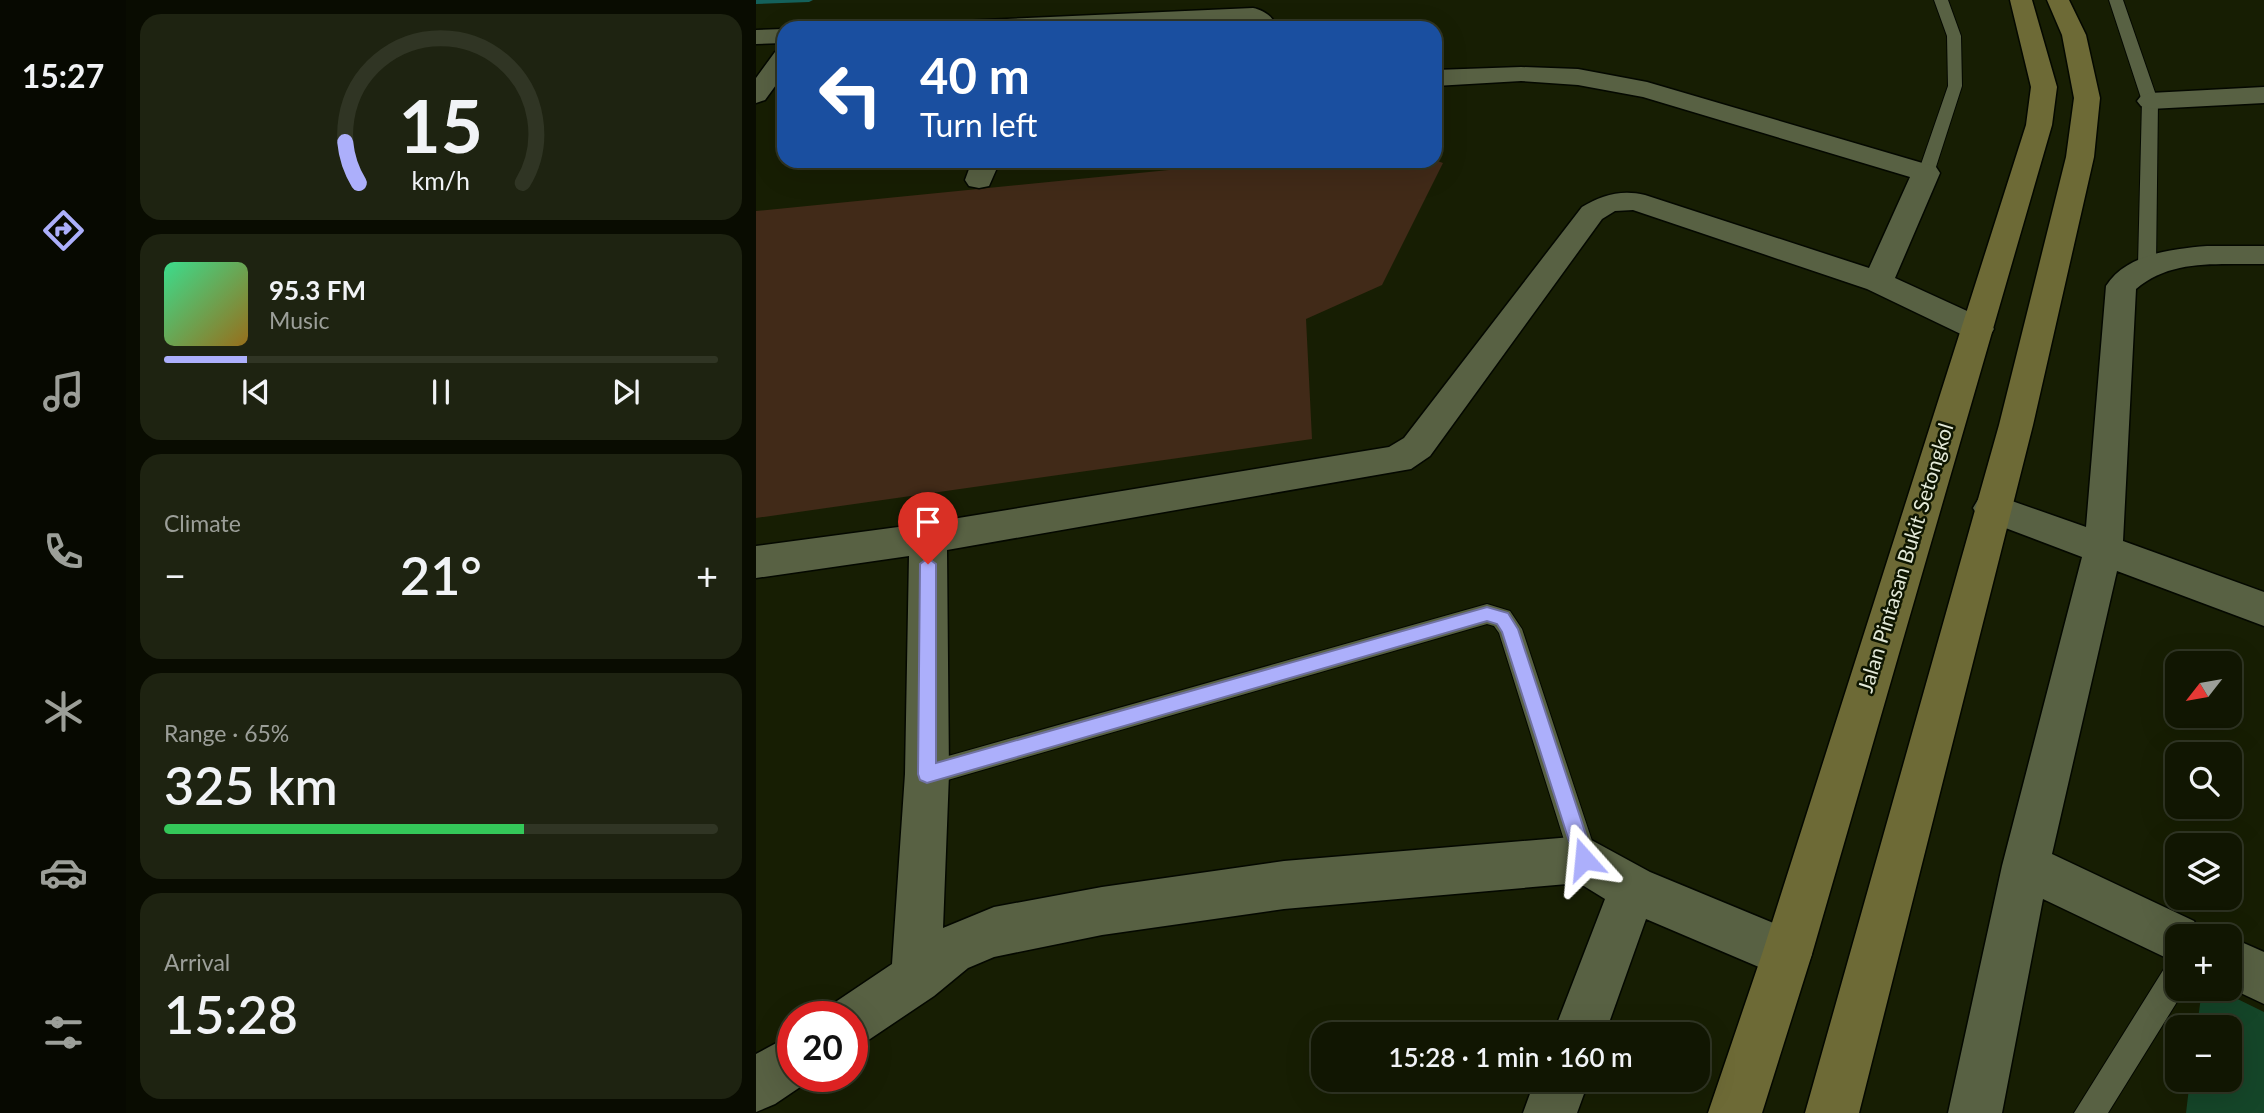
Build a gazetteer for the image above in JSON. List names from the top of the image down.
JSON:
{
  "streets": {
    "main road": ["Jalan Pintasan Bukit Setongkol"]
  },
  "north": "bottom left",
  "page": {
    "tabs": "15:27",
    "turn": ["40 m", "Turn left"],
    "song": ["95.3 FM", "Music"],
    "tile": [
      "Climate",
      ["Range · 65%", "325 km"],
      ["Arrival", "15:28"]
    ],
    "heat": ["−", "21°", "+"],
    "map_buttons": ["+", "−"],
    "limit": "20",
    "trip": "15:28 · 1 min · 160 m",
    "gauge": ["15", "km/h"]
  }
}
